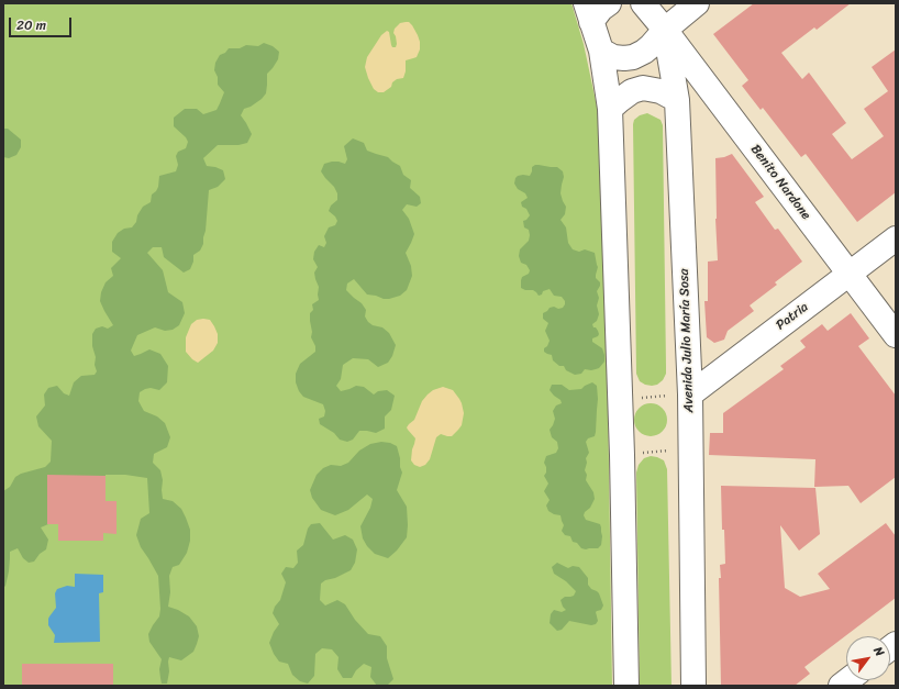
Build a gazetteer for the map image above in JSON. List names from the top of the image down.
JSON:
{
  "streets": {
    "street": ["Benito Nardone", "Patria", "Avenida Julio María Sosa"]
  },
  "crossings": [
    ["Benito Nardone", "Patria"],
    ["Benito Nardone", "Avenida Julio María Sosa"],
    ["Patria", "Avenida Julio María Sosa"]
  ],
  "scale_bar": "20 m",
  "north": "top right"
}
